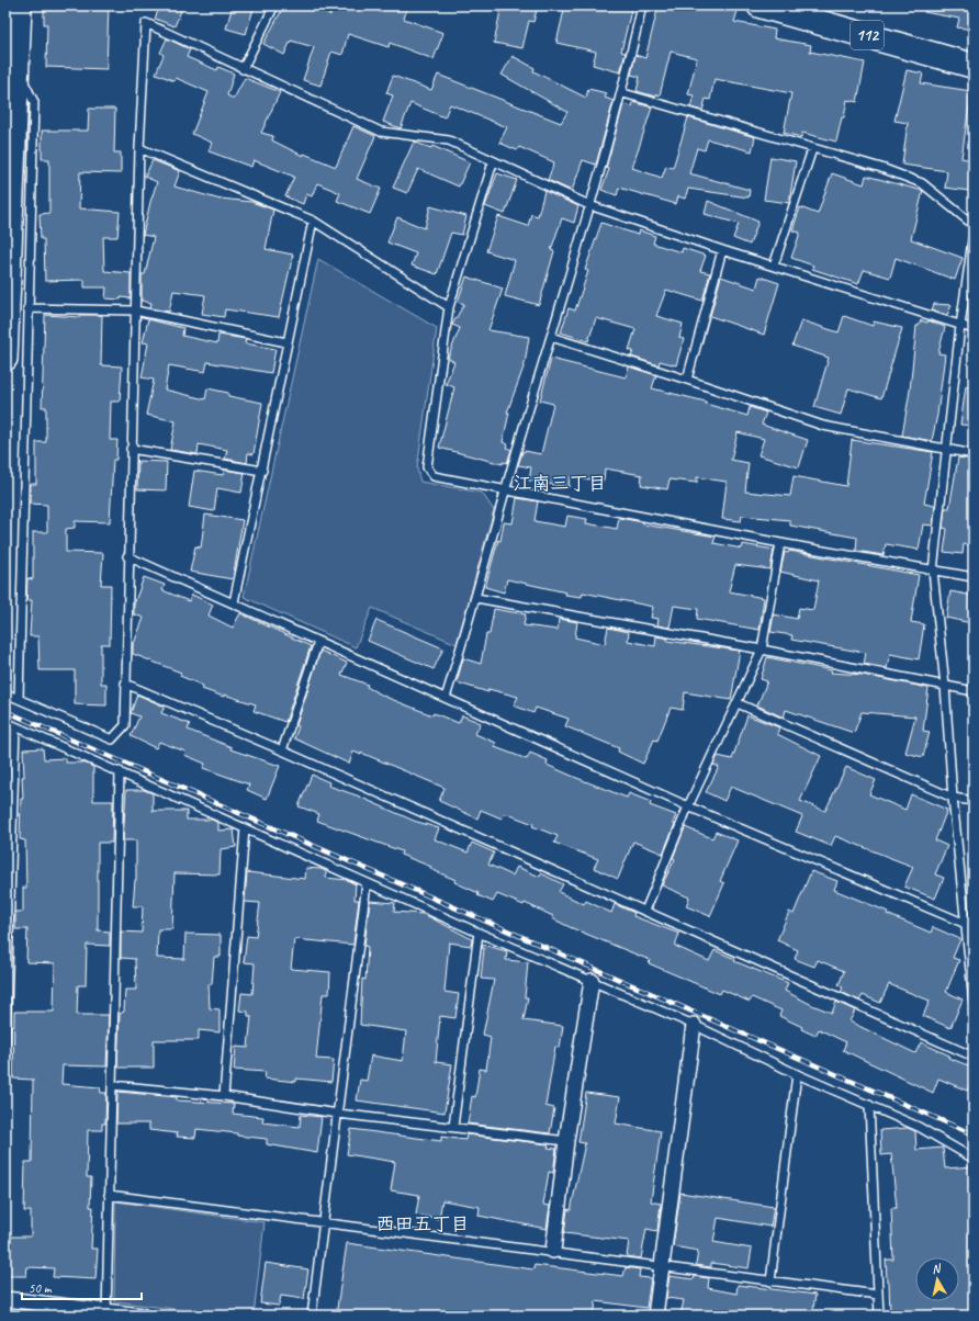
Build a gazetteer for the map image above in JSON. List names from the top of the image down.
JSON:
{
  "streets": {
    "highway": ["112"]
  },
  "districts": ["江南三丁目", "西田五丁目"],
  "scale_bar": "50 m",
  "north": "top"
}
